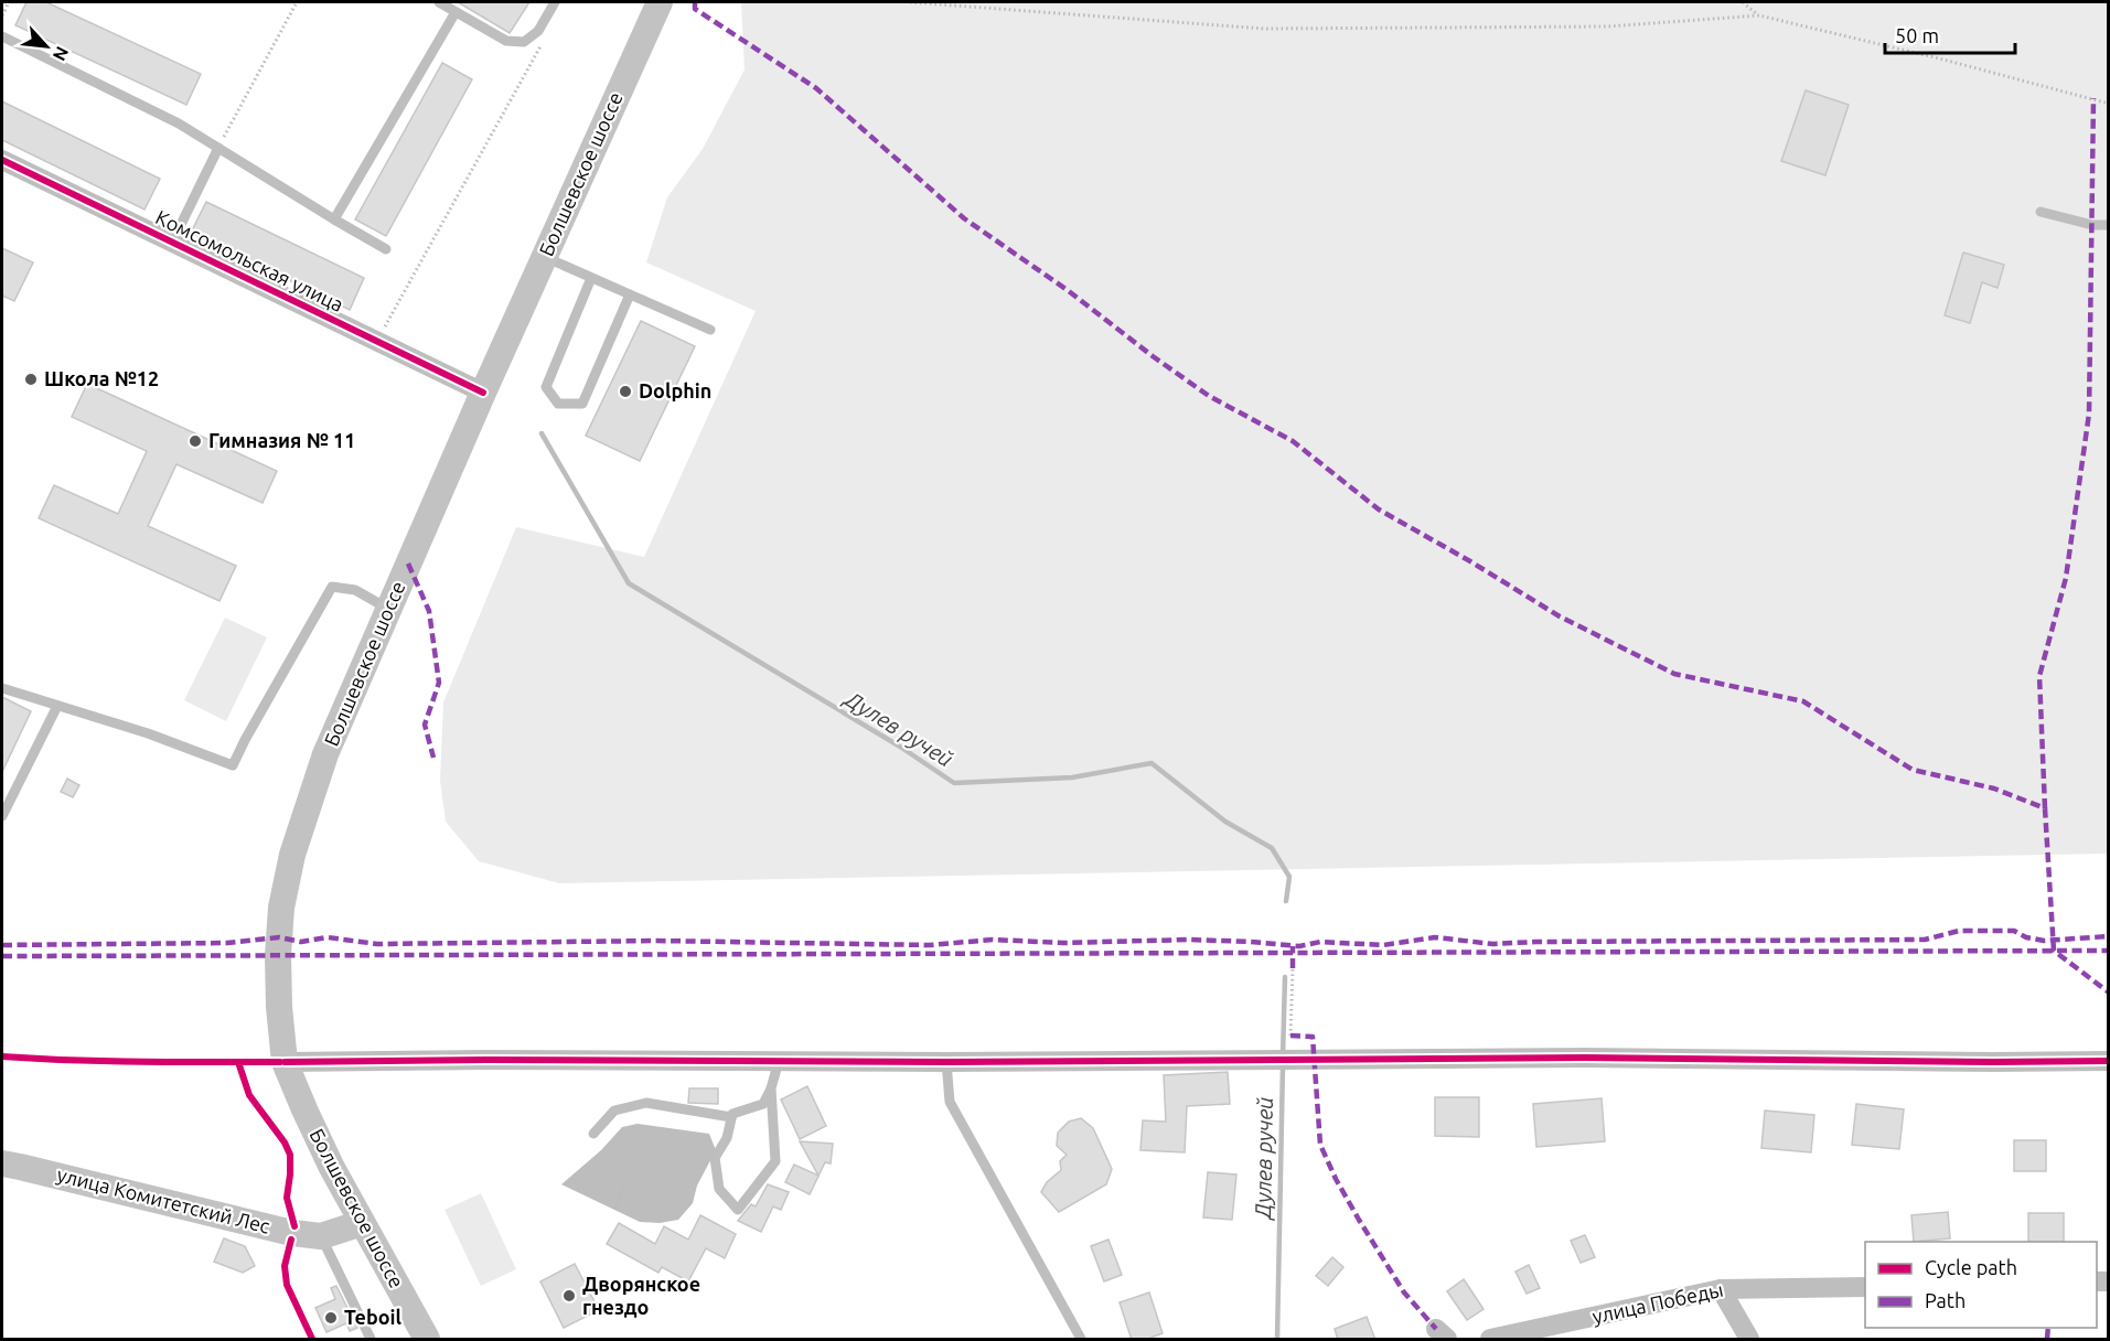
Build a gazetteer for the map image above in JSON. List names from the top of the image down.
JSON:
{
  "streets": {
    "main road": ["Болшевское шоссе", "улица Комитетский Лес"],
    "street": ["Комсомольская улица", "улица Победы"]
  },
  "crossings": [
    ["Болшевское шоссе", "Комсомольская улица"],
    ["Болшевское шоссе", "улица Комитетский Лес"]
  ],
  "water": ["Дулев ручей"],
  "places": [
    "Школа №12",
    "Dolphin",
    "Гимназия № 11",
    "Дворянское гнездо",
    "Teboil"
  ],
  "legend": ["Cycle path", "Path"],
  "scale_bar": "50 m",
  "north": "bottom right"
}
